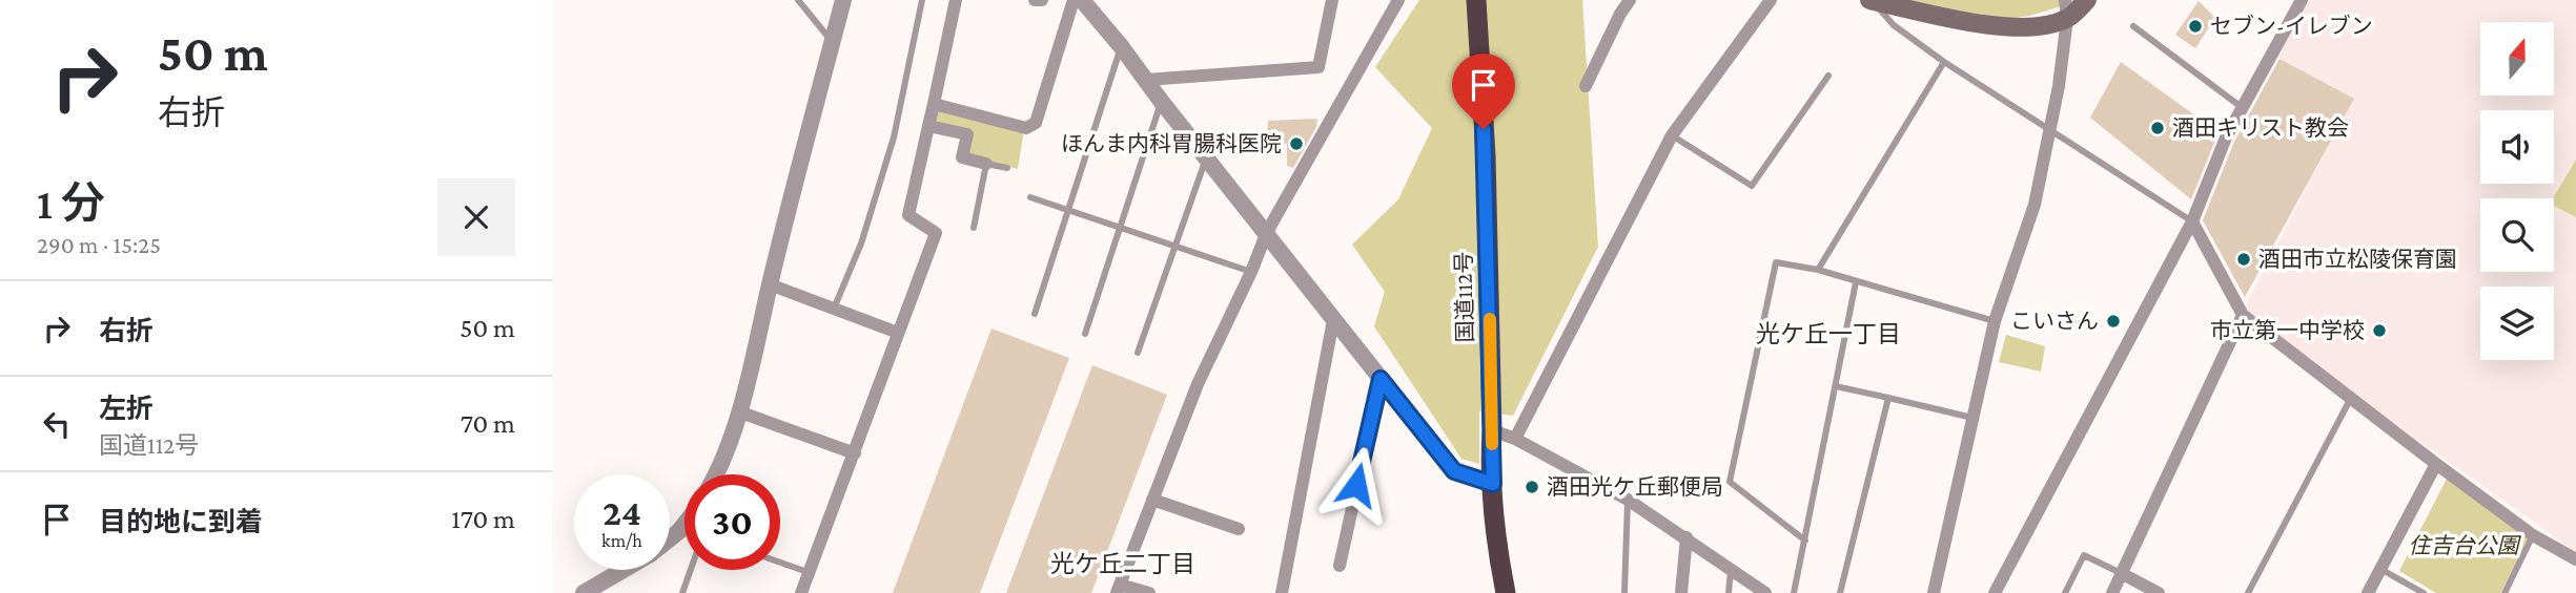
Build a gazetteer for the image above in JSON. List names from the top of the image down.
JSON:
{
  "streets": {
    "highway": ["国道112号"]
  },
  "districts": ["光ケ丘一丁目", "光ケ丘二丁目"],
  "parks": ["住吉台公園"],
  "places": [
    "セブン-イレブン",
    "酒田キリスト教会",
    "ほんま内科胃腸科医院",
    "酒田市立松陵保育園",
    "こいさん",
    "市立第一中学校",
    "酒田光ケ丘郵便局"
  ],
  "north": "top",
  "page": {
    "turn": ["50 m", "右折"],
    "heading": ["1 分", "290 m · 15:25"],
    "list": [
      {
        "name": "右折",
        "value": "50 m"
      },
      {
        "name": "左折",
        "note": "国道112号",
        "value": "70 m"
      },
      {
        "name": "目的地に到着",
        "value": "170 m"
      }
    ],
    "speed": "24 km/h",
    "limit": "30"
  }
}
